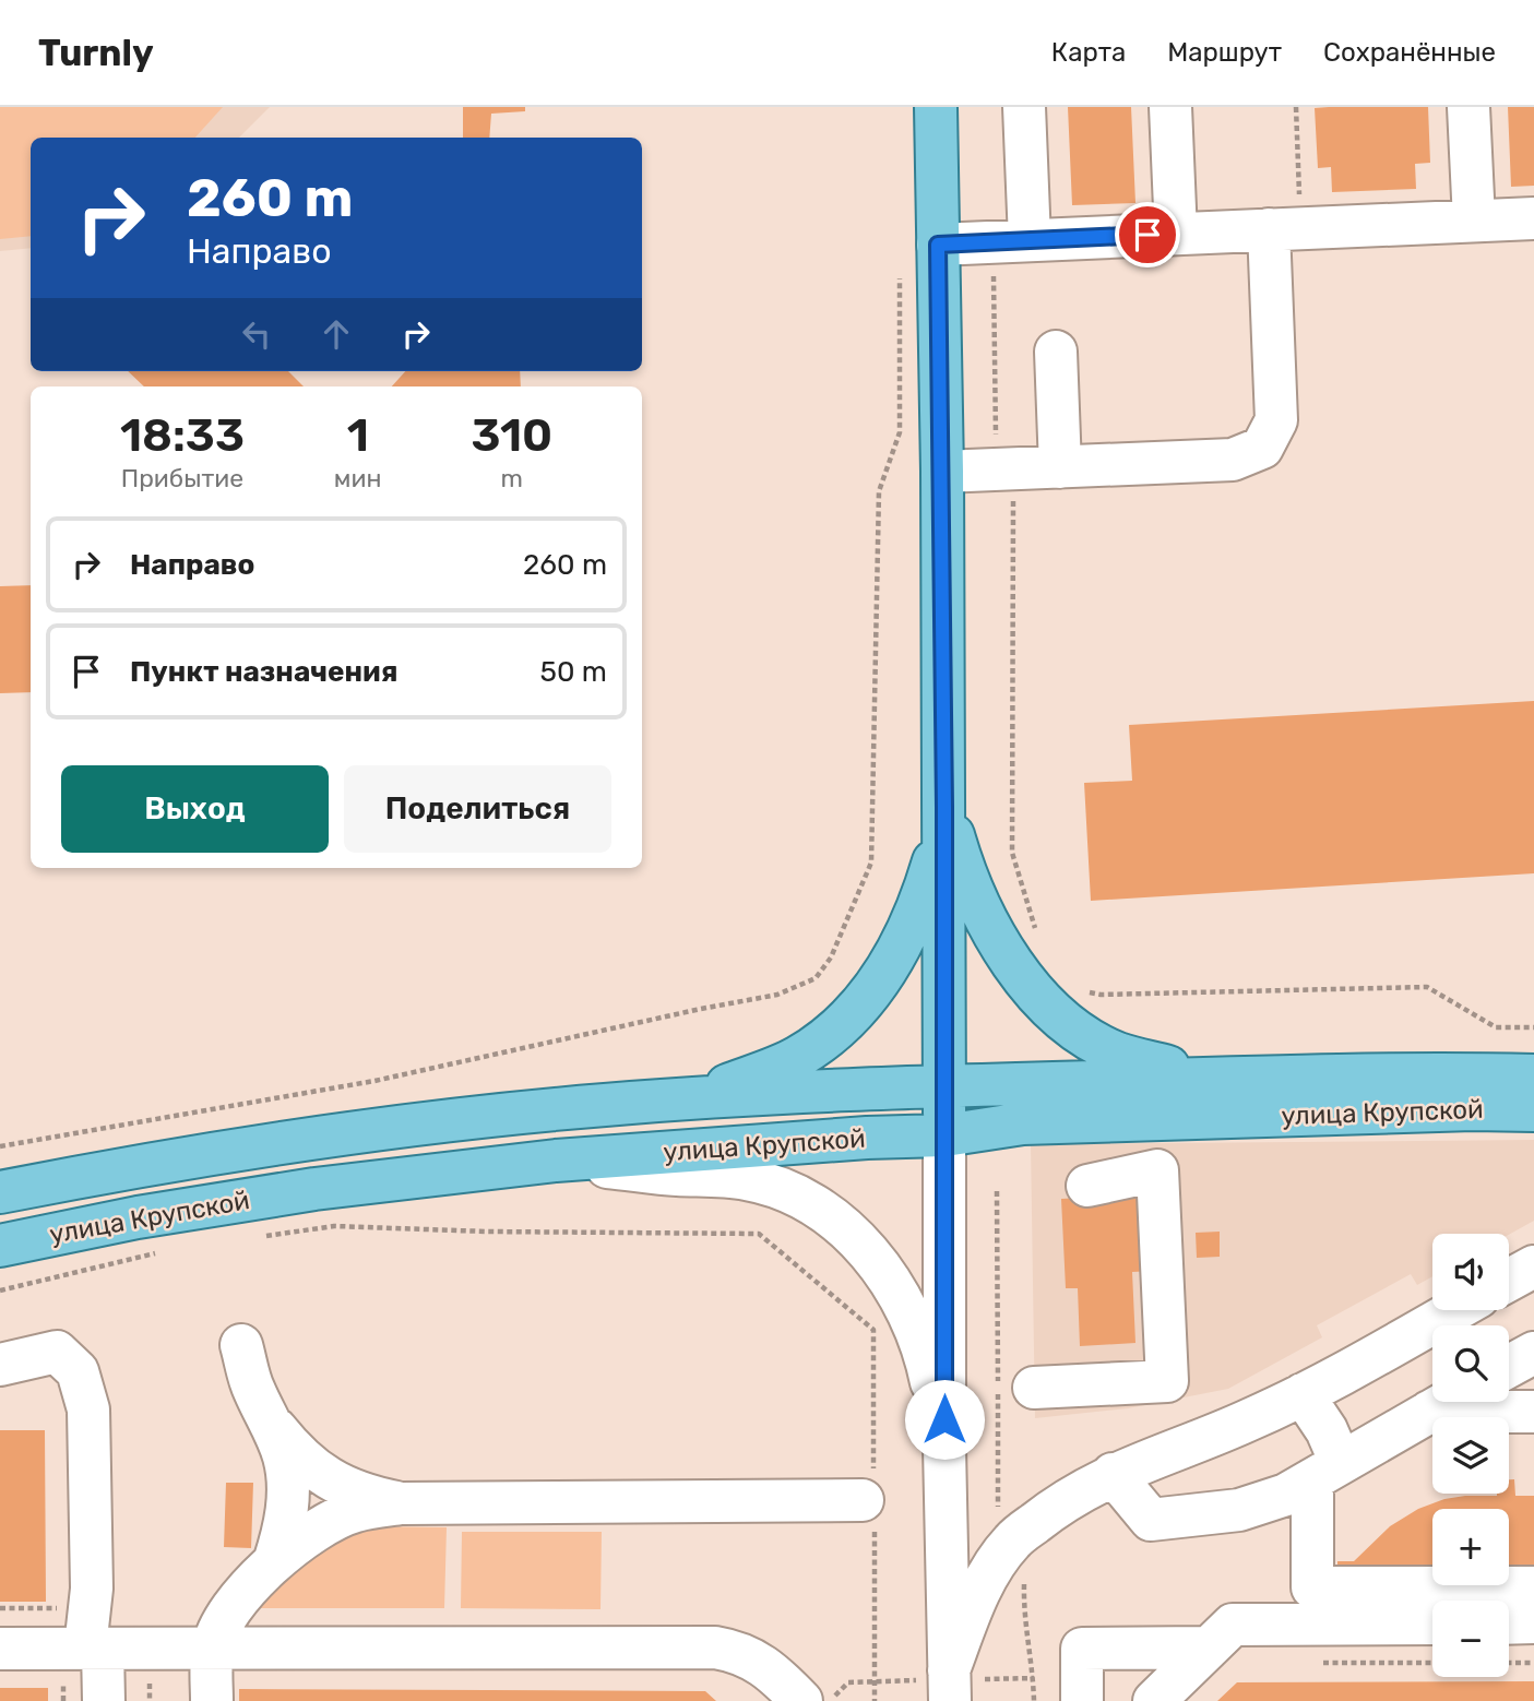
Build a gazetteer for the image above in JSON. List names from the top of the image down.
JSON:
{
  "streets": {
    "main road": ["улица Крупской"]
  },
  "page": {
    "header": "Turnly",
    "nav": ["Карта", "Маршрут", "Сохранённые"],
    "turn": ["260 m", "Направо"],
    "eta": [
      "18:33",
      "Прибытие",
      "1",
      "мин",
      "310",
      "m"
    ],
    "list": [
      {
        "name": "Направо",
        "value": "260 m"
      },
      {
        "name": "Пункт назначения",
        "value": "50 m"
      }
    ],
    "buttons": ["Выход", "Поделиться"],
    "map_buttons": ["+", "−"]
  }
}
